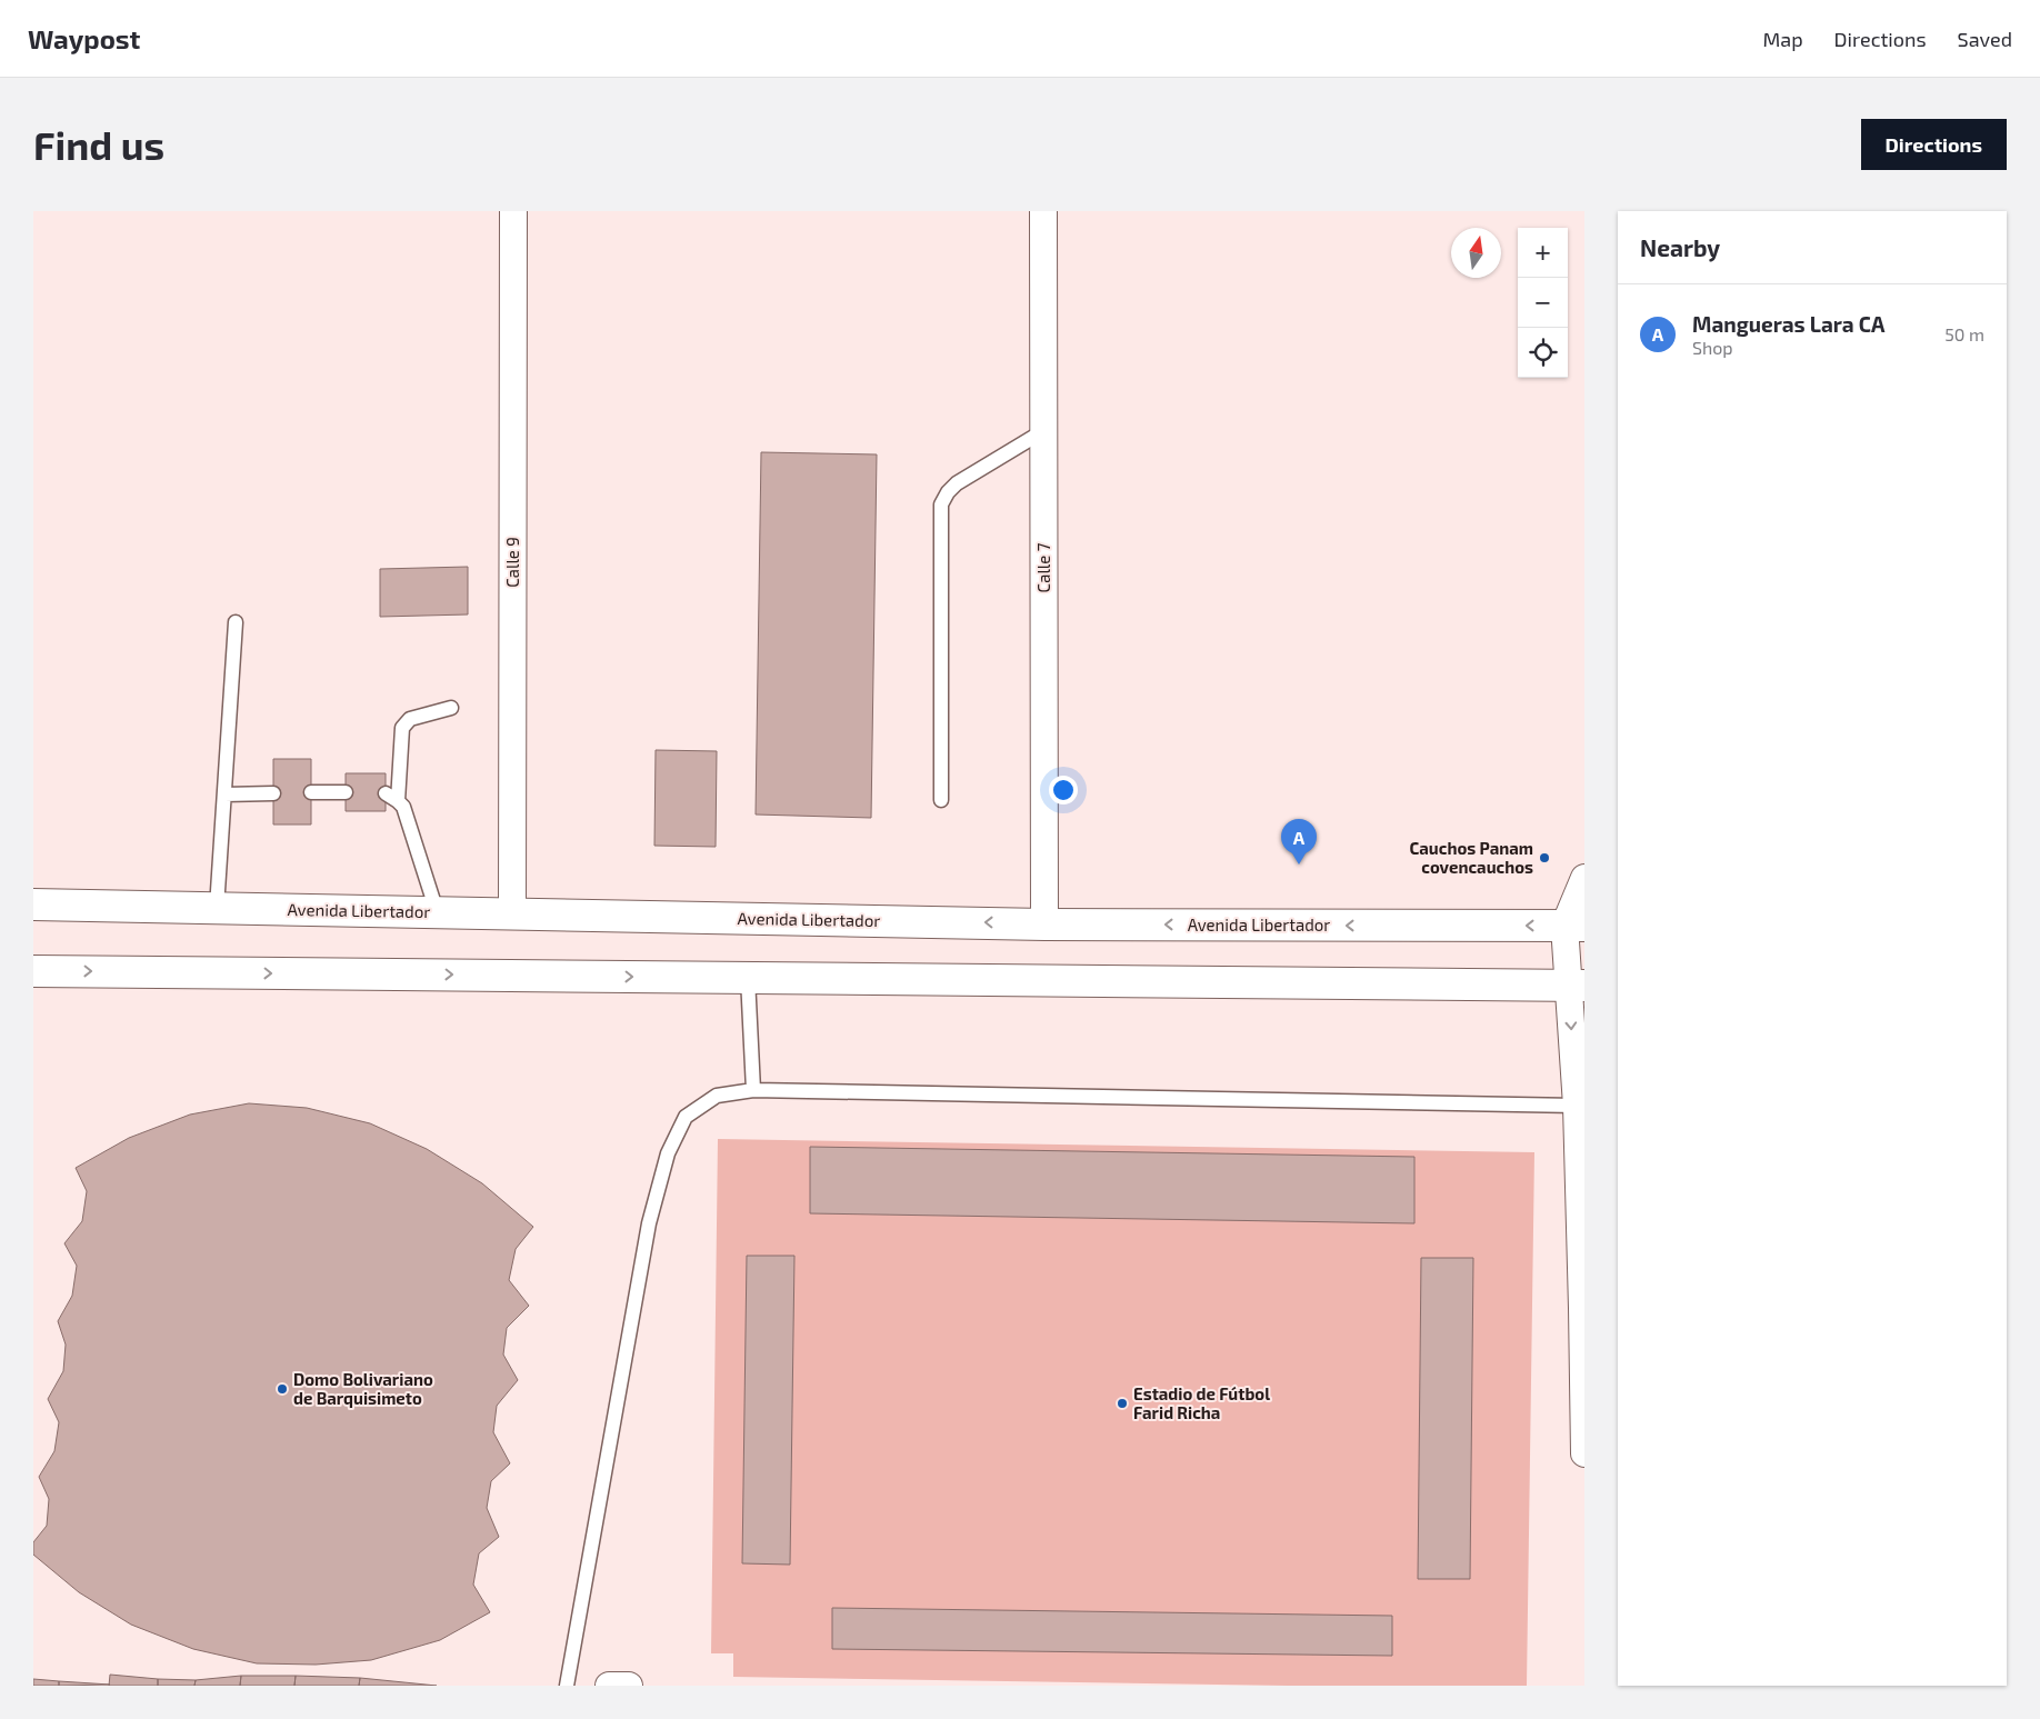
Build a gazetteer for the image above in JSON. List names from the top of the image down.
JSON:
{
  "streets": {
    "main road": ["Avenida Libertador"],
    "street": ["Calle 9", "Calle 7"]
  },
  "crossings": [
    ["Calle 9", "Avenida Libertador"],
    ["Calle 7", "Avenida Libertador"]
  ],
  "places": ["Cauchos Panam covencauchos", "Domo Bolivariano de Barquisimeto", "Estadio de Fútbol Farid Richa"],
  "north": "top",
  "page": {
    "header": "Waypost",
    "nav": ["Map", "Directions", "Saved"],
    "buttons": "Directions",
    "title": "Find us",
    "heading": "Nearby",
    "map_buttons": ["+", "−"],
    "list": [
      {
        "mark": "A",
        "name": "Mangueras Lara CA",
        "note": "Shop",
        "value": "50 m"
      }
    ],
    "pins": "A"
  }
}
